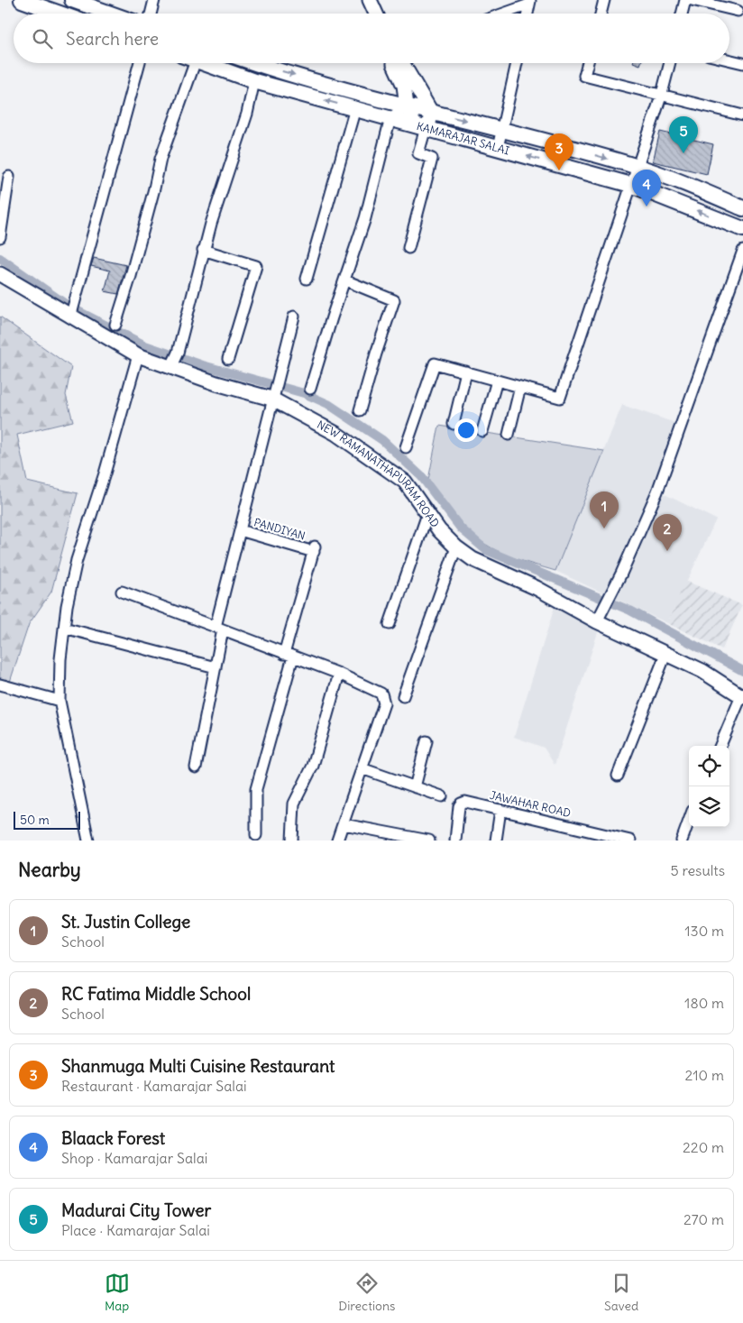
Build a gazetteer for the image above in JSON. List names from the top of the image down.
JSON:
{
  "streets": {
    "highway": ["KAMARAJAR SALAI"],
    "main road": ["NEW RAMANATHAPURAM ROAD"],
    "street": ["PANDIYAN", "JAWAHAR ROAD"]
  },
  "scale_bar": "50 m",
  "page": {
    "search": "Search here",
    "pins": [
      "5",
      "3",
      "4",
      "1",
      "2"
    ],
    "scale": "50 m",
    "heading": ["Nearby", "5 results"],
    "list": [
      {
        "mark": "1",
        "name": "St. Justin College",
        "note": "School",
        "value": "130 m"
      },
      {
        "mark": "2",
        "name": "RC Fatima Middle School",
        "note": "School",
        "value": "180 m"
      },
      {
        "mark": "3",
        "name": "Shanmuga Multi Cuisine Restaurant",
        "note": "Restaurant · Kamarajar Salai",
        "value": "210 m"
      },
      {
        "mark": "4",
        "name": "Blaack Forest",
        "note": "Shop · Kamarajar Salai",
        "value": "220 m"
      },
      {
        "mark": "5",
        "name": "Madurai City Tower",
        "note": "Place · Kamarajar Salai",
        "value": "270 m"
      }
    ],
    "nav": ["Map", "Directions", "Saved"]
  }
}
